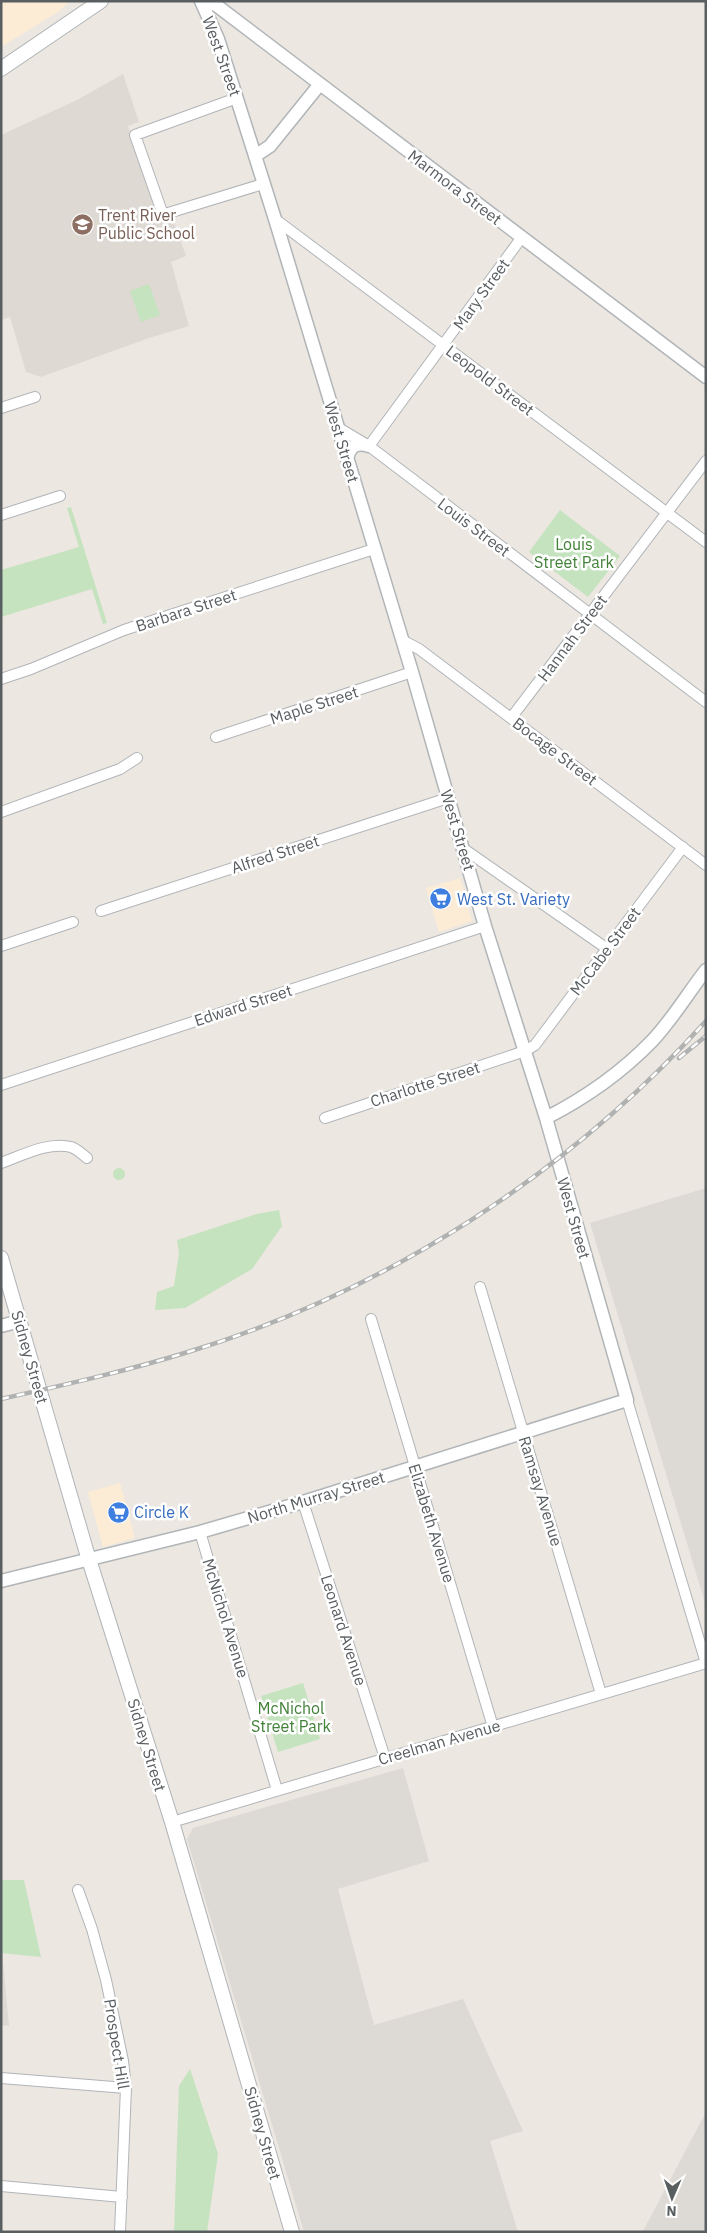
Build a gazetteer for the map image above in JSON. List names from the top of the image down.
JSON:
{
  "streets": {
    "main road": ["Sidney Street"],
    "street": [
      "West Street",
      "Marmora Street",
      "Mary Street",
      "Leopold Street",
      "Louis Street",
      "Barbara Street",
      "Hannah Street",
      "Maple Street",
      "Bocage Street",
      "Alfred Street",
      "McCabe Street",
      "Edward Street",
      "Charlotte Street",
      "Ramsay Avenue",
      "North Murray Street",
      "Elizabeth Avenue",
      "McNichol Avenue",
      "Leonard Avenue",
      "Creelman Avenue",
      "Prospect Hill"
    ]
  },
  "crossings": [
    ["West Street", "Marmora Street"],
    ["West Street", "Leopold Street"],
    ["West Street", "Louis Street"],
    ["West Street", "Barbara Street"],
    ["West Street", "Maple Street"],
    ["West Street", "Bocage Street"],
    ["West Street", "Alfred Street"],
    ["West Street", "McCabe Street"],
    ["West Street", "Edward Street"],
    ["West Street", "Charlotte Street"],
    ["West Street", "North Murray Street"],
    ["West Street", "Creelman Avenue"],
    ["Marmora Street", "Mary Street"],
    ["Mary Street", "Leopold Street"],
    ["Mary Street", "Louis Street"],
    ["Leopold Street", "Hannah Street"],
    ["Louis Street", "Hannah Street"],
    ["Hannah Street", "Bocage Street"],
    ["Bocage Street", "McCabe Street"],
    ["McCabe Street", "Charlotte Street"],
    ["Sidney Street", "North Murray Street"],
    ["Sidney Street", "Creelman Avenue"],
    ["Ramsay Avenue", "North Murray Street"],
    ["Ramsay Avenue", "Creelman Avenue"],
    ["North Murray Street", "Elizabeth Avenue"],
    ["North Murray Street", "McNichol Avenue"],
    ["North Murray Street", "Leonard Avenue"],
    ["Elizabeth Avenue", "Creelman Avenue"],
    ["McNichol Avenue", "Creelman Avenue"],
    ["Leonard Avenue", "Creelman Avenue"]
  ],
  "parks": ["Louis Street Park", "McNichol Street Park"],
  "places": {
    "school or university": ["Trent River Public School"],
    "supermarket": ["West St. Variety", "Circle K"]
  },
  "north": "bottom"
}
